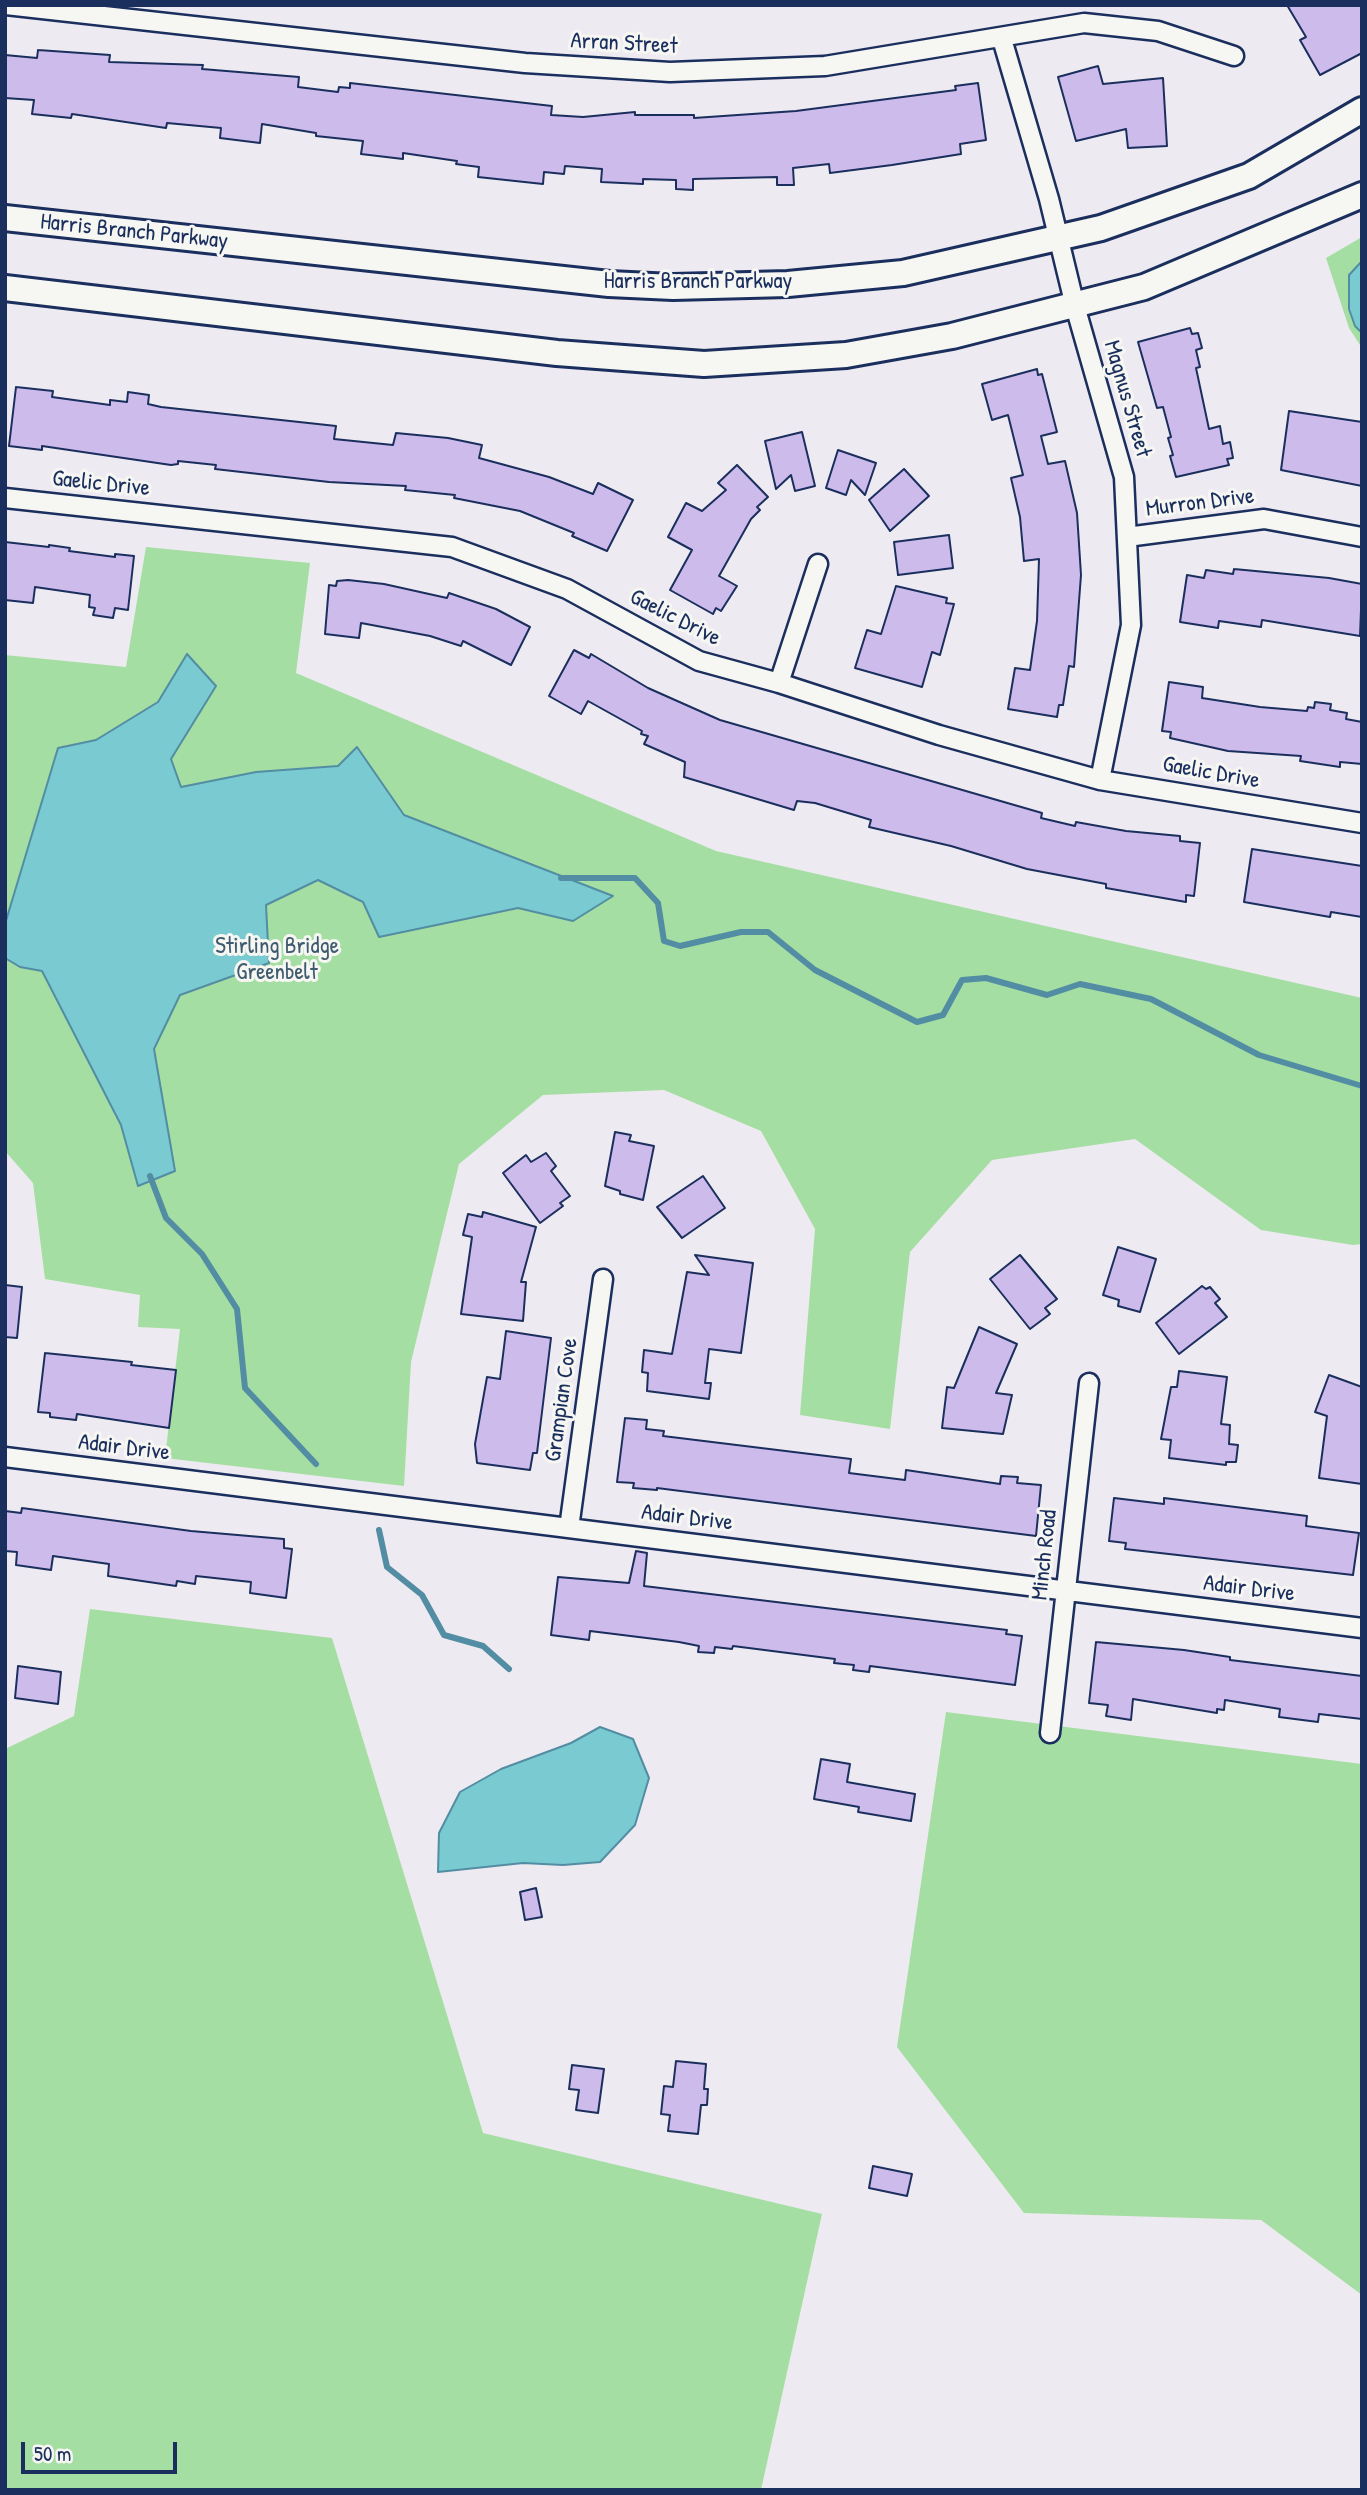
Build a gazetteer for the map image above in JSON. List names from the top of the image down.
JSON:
{
  "streets": {
    "main road": ["Harris Branch Parkway"],
    "street": [
      "Arran Street",
      "Magnus Street",
      "Gaelic Drive",
      "Murron Drive",
      "Grampian Cove",
      "Adair Drive",
      "Minch Road"
    ]
  },
  "crossings": [
    ["Arran Street", "Magnus Street"],
    ["Harris Branch Parkway", "Magnus Street"],
    ["Magnus Street", "Gaelic Drive"],
    ["Magnus Street", "Murron Drive"],
    ["Grampian Cove", "Adair Drive"],
    ["Adair Drive", "Minch Road"]
  ],
  "parks": ["Stirling Bridge Greenbelt"],
  "scale_bar": "50 m"
}
